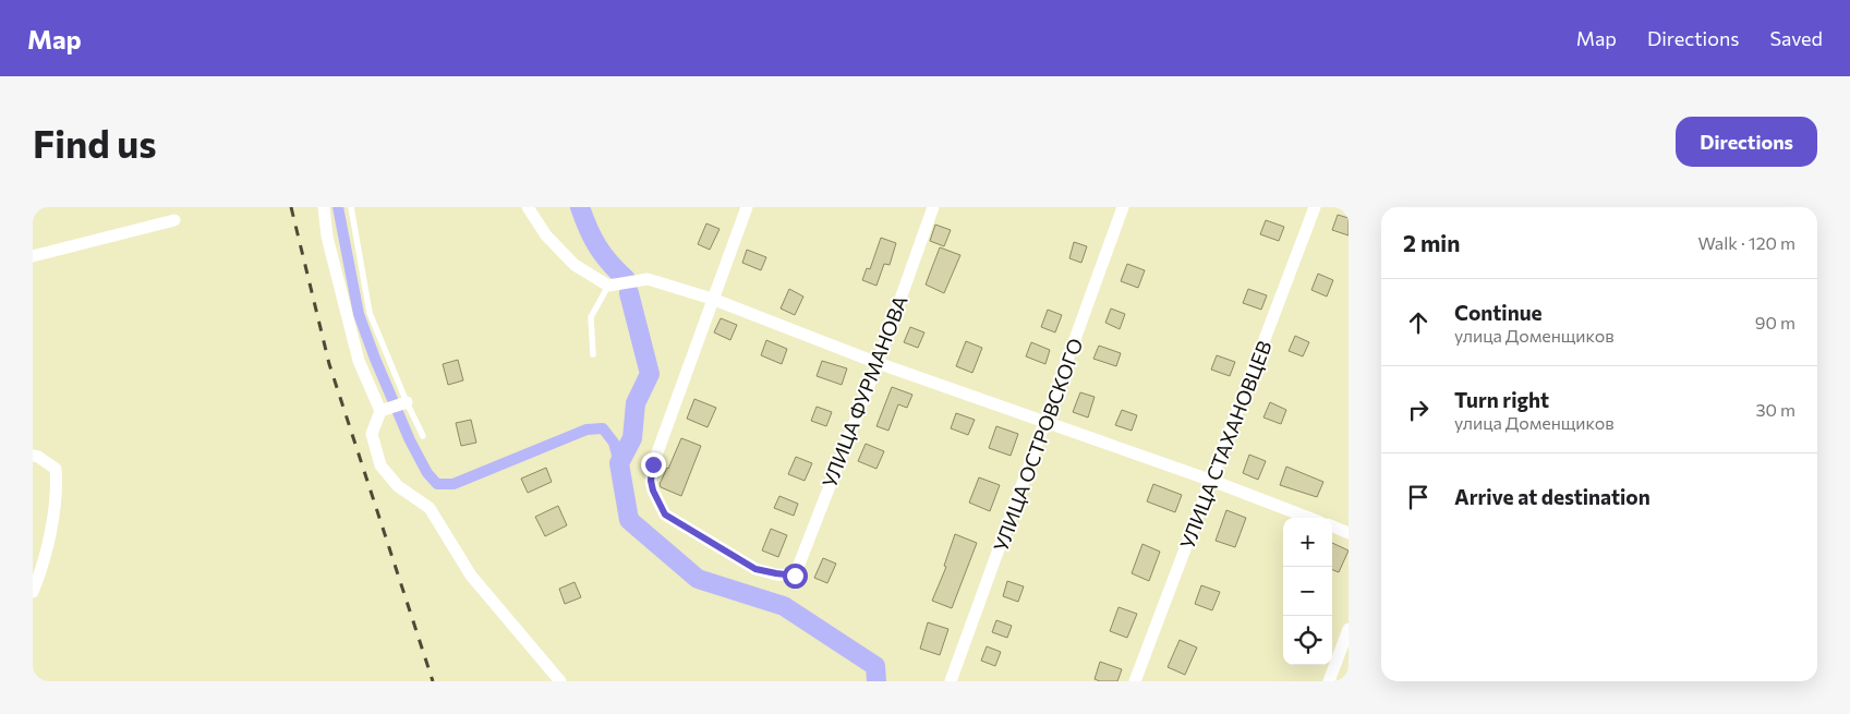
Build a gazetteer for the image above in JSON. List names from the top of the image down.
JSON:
{
  "streets": {
    "street": ["УЛИЦА ФУРМАНОВА", "УЛИЦА ОСТРОВСКОГО", "УЛИЦА СТАХАНОВЦЕВ"]
  },
  "page": {
    "header": "Map",
    "nav": ["Map", "Directions", "Saved"],
    "buttons": "Directions",
    "title": "Find us",
    "heading": ["2 min", "Walk · 120 m"],
    "list": [
      ["Continue", "улица Доменщиков", "90 m"],
      ["Turn right", "улица Доменщиков", "30 m"],
      "Arrive at destination"
    ],
    "map_buttons": ["+", "−"]
  }
}
